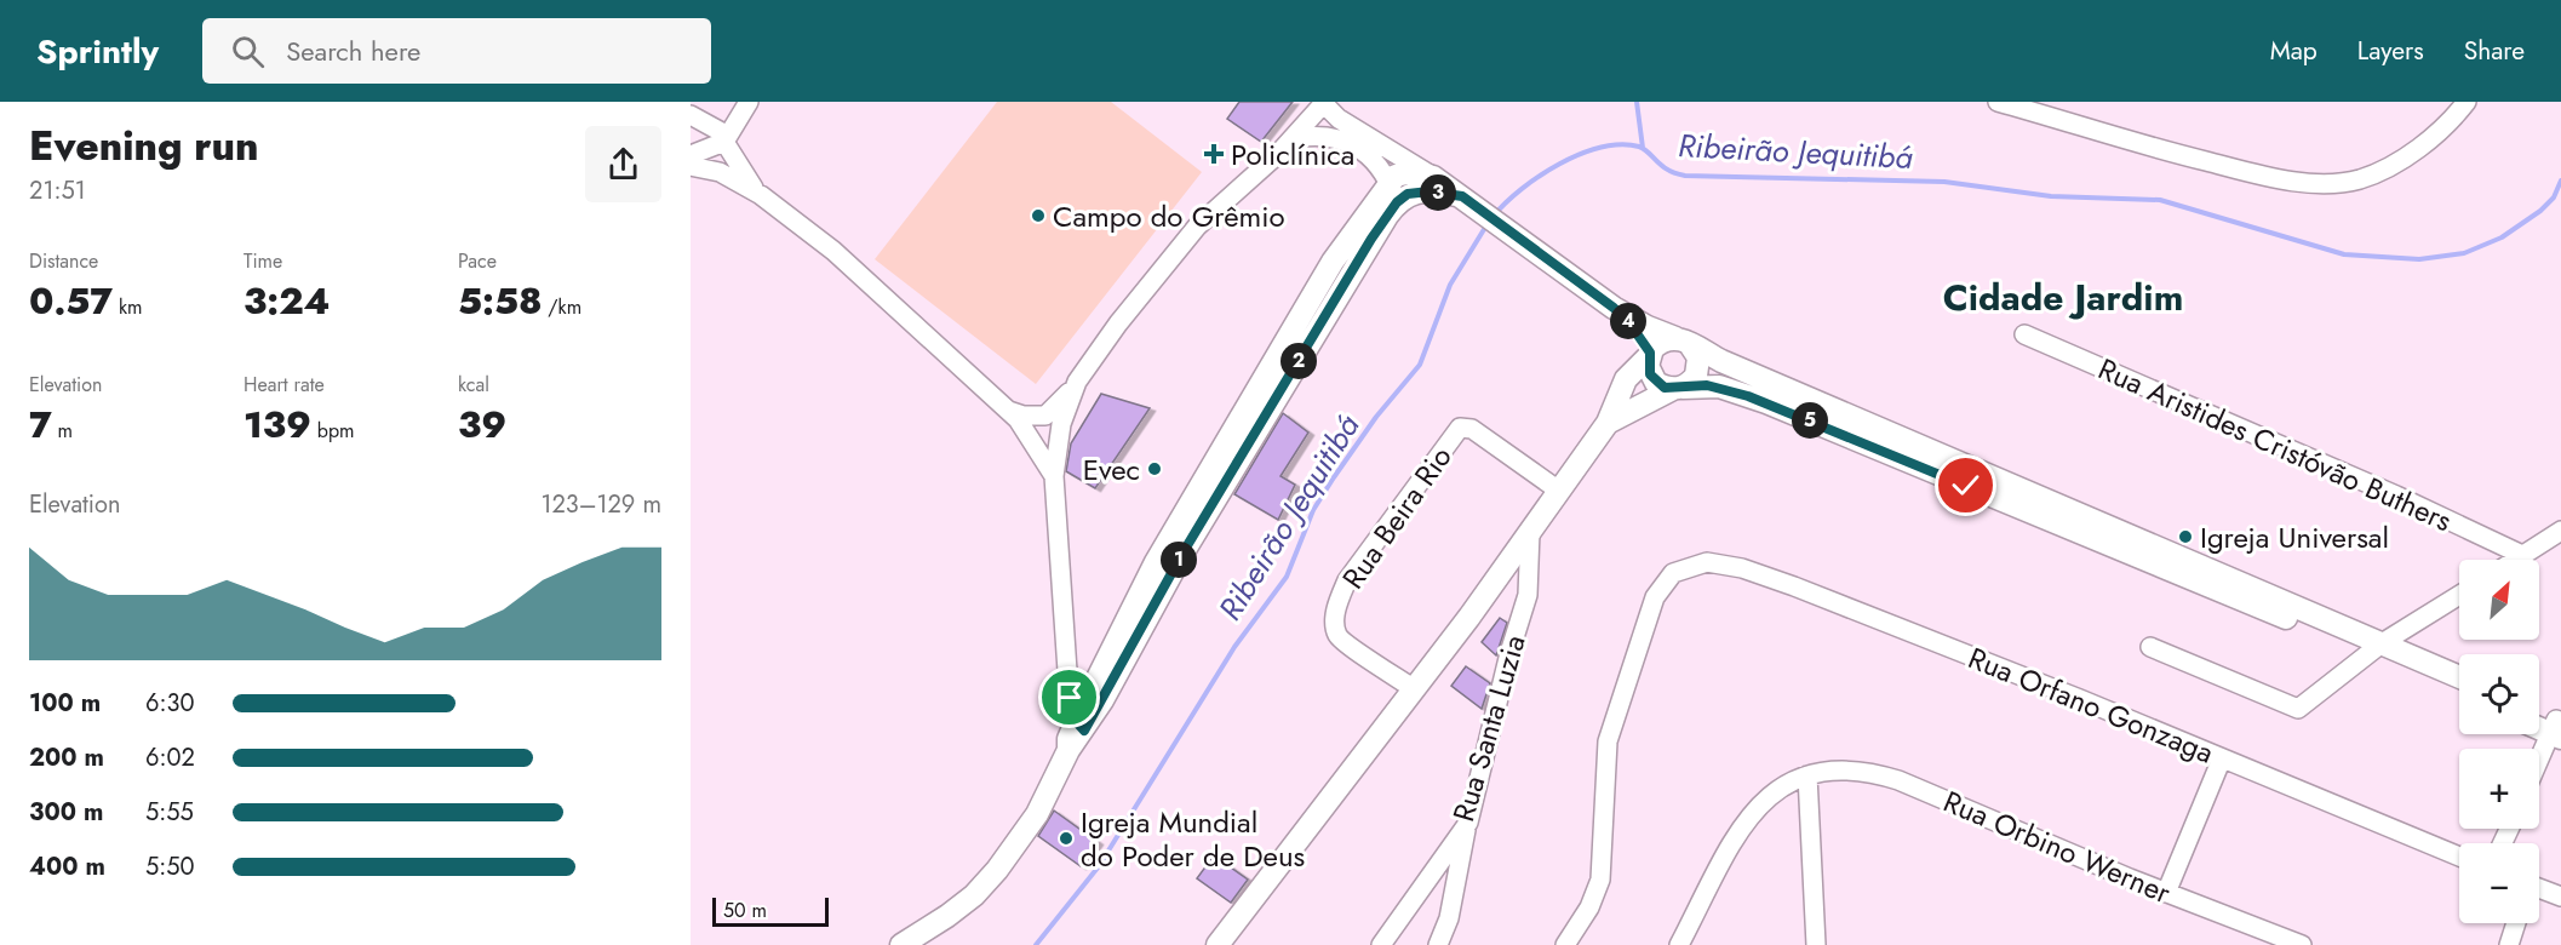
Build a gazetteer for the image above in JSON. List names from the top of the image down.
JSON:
{
  "streets": {
    "street": [
      "Rua Aristides Cristóvão Buthers",
      "Rua Beira Rio",
      "Rua Orfano Gonzaga",
      "Rua Santa Luzia",
      "Rua Orbino Werner"
    ]
  },
  "districts": ["Cidade Jardim"],
  "water": ["Ribeirão Jequitibá"],
  "places": {
    "health": ["Policlínica"],
    "other": [
      "Campo do Grêmio",
      "Evec",
      "Igreja Universal",
      "Igreja Mundial do Poder de Deus"
    ]
  },
  "scale_bar": "50 m",
  "north": "top right",
  "page": {
    "header": "Sprintly",
    "search": "Search here",
    "nav": ["Map", "Layers", "Share"],
    "heading": ["Evening run", "21:51"],
    "pins": [
      "3",
      "4",
      "2",
      "5",
      "1"
    ],
    "stats": [
      ["Distance", "0.57 km"],
      ["Time", "3:24"],
      ["Pace", "5:58 /km"],
      ["Elevation", "7 m"],
      ["Heart rate", "139 bpm"],
      ["kcal", "39"]
    ],
    "chart": ["Elevation", "123–129 m"],
    "map_buttons": ["+", "−"],
    "list": [
      {
        "name": "100 m",
        "note": "6:30"
      },
      {
        "name": "200 m",
        "note": "6:02"
      },
      {
        "name": "300 m",
        "note": "5:55"
      },
      {
        "name": "400 m",
        "note": "5:50"
      }
    ],
    "scale": "50 m"
  }
}
